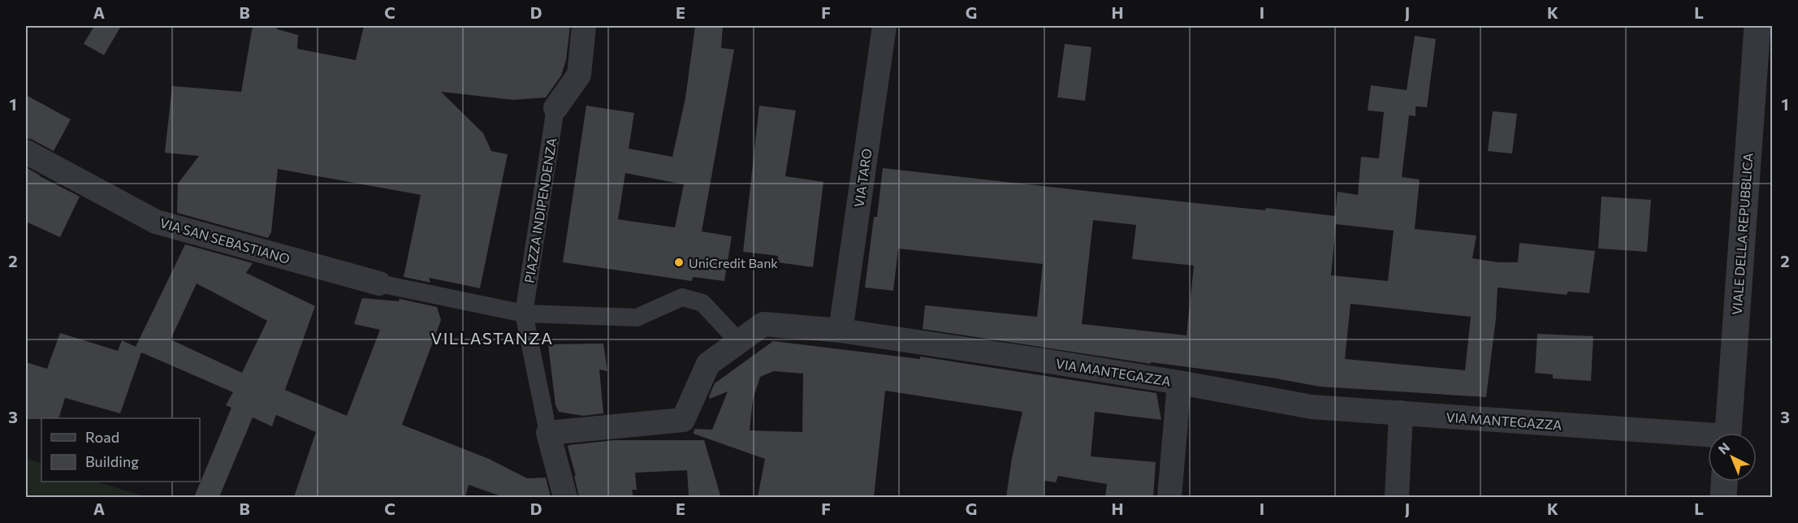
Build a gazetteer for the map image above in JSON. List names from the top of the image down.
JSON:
{
  "streets": {
    "street": [
      "VIA TARO",
      "PIAZZA INDIPENDENZA",
      "VIALE DELLA REPUBBLICA",
      "VIA SAN SEBASTIANO",
      "VIA MANTEGAZZA"
    ]
  },
  "crossings": [
    ["VIA TARO", "VIA MANTEGAZZA"],
    ["PIAZZA INDIPENDENZA", "VIA MANTEGAZZA"]
  ],
  "districts": ["VILLASTANZA"],
  "places": ["UniCredit Bank"],
  "legend": ["Road", "Building"],
  "north": "top left",
  "grid": {
    "columns": [
      "A",
      "B",
      "C",
      "D",
      "E",
      "F",
      "G",
      "H",
      "I",
      "J",
      "K",
      "L"
    ],
    "rows": ["1", "2", "3"]
  }
}
